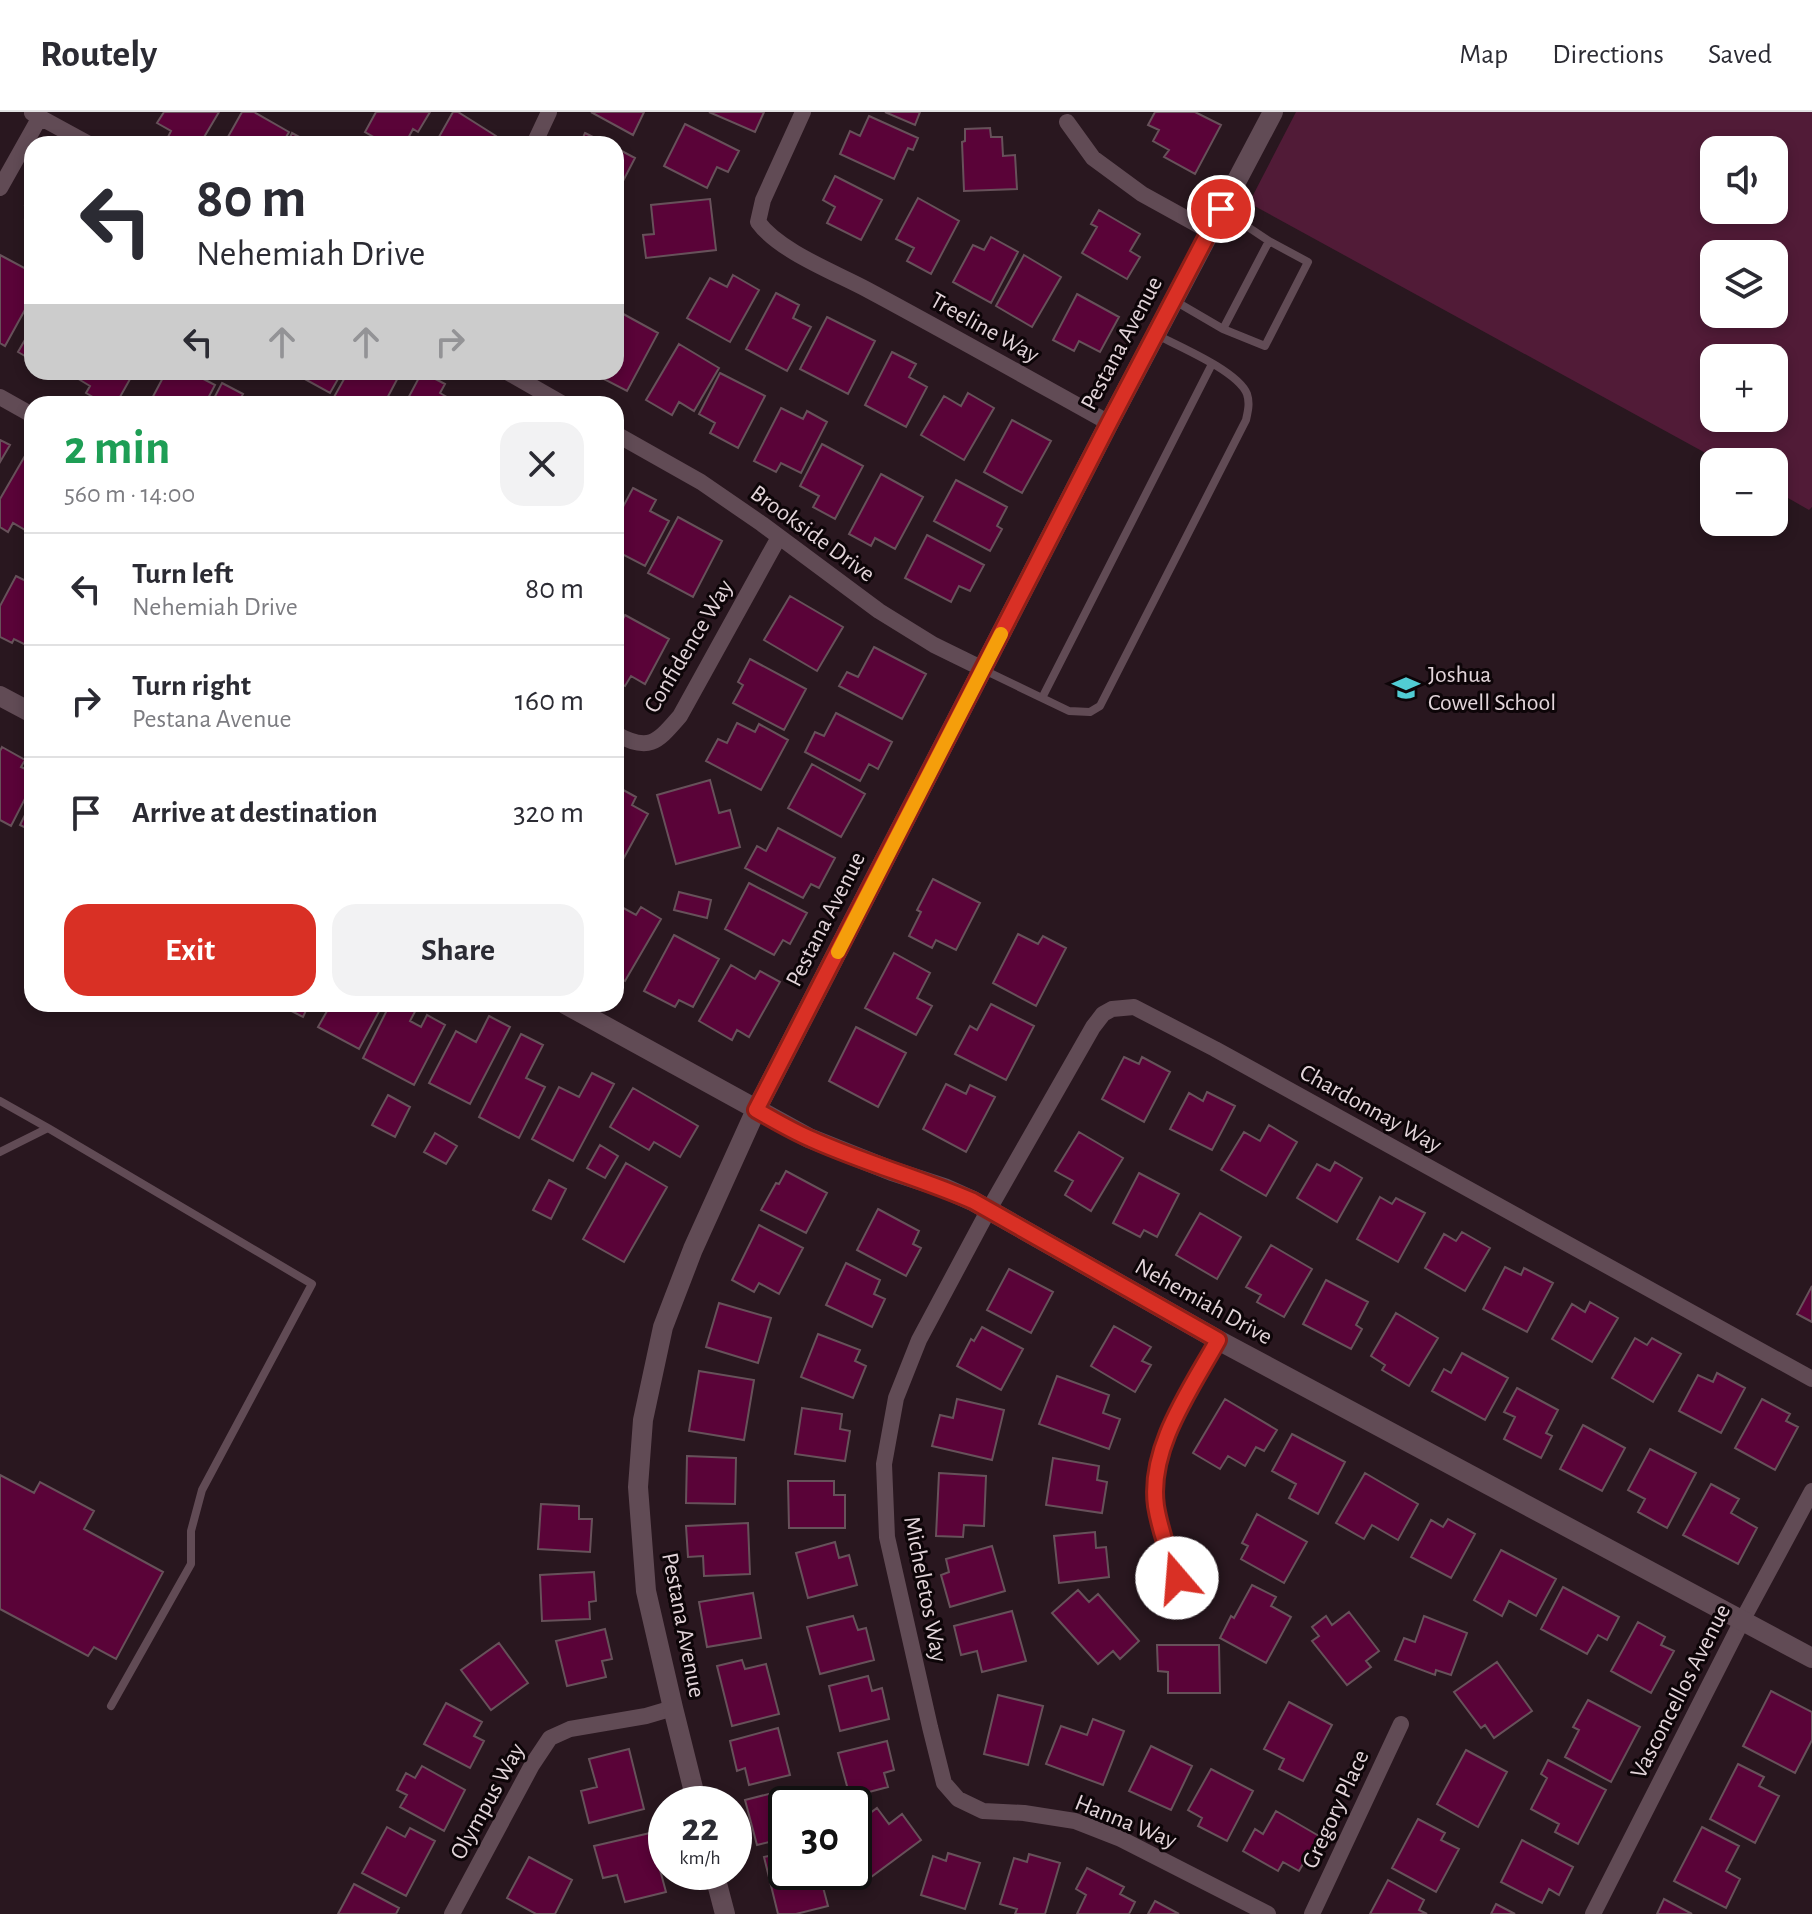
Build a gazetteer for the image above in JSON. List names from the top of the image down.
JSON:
{
  "streets": {
    "street": [
      "Treeline Way",
      "Pestana Avenue",
      "Brookside Drive",
      "Confidence Way",
      "Chardonnay Way",
      "Nehemiah Drive",
      "Micheletos Way",
      "Vasconcellos Avenue",
      "Olympus Way",
      "Gregory Place",
      "Hanna Way"
    ]
  },
  "crossings": [
    ["Treeline Way", "Pestana Avenue"],
    ["Pestana Avenue", "Brookside Drive"],
    ["Pestana Avenue", "Nehemiah Drive"],
    ["Pestana Avenue", "Olympus Way"],
    ["Brookside Drive", "Confidence Way"],
    ["Chardonnay Way", "Nehemiah Drive"],
    ["Chardonnay Way", "Micheletos Way"],
    ["Nehemiah Drive", "Micheletos Way"],
    ["Nehemiah Drive", "Vasconcellos Avenue"],
    ["Micheletos Way", "Hanna Way"]
  ],
  "places": {
    "school or university": ["Joshua Cowell School"]
  },
  "page": {
    "header": "Routely",
    "nav": ["Map", "Directions", "Saved"],
    "map_buttons": ["+", "−"],
    "turn": ["80 m", "Nehemiah Drive"],
    "heading": ["2 min", "560 m · 14:00"],
    "list": [
      {
        "name": "Turn left",
        "note": "Nehemiah Drive",
        "value": "80 m"
      },
      {
        "name": "Turn right",
        "note": "Pestana Avenue",
        "value": "160 m"
      },
      {
        "name": "Arrive at destination",
        "value": "320 m"
      }
    ],
    "buttons": ["Exit", "Share"],
    "speed": "22 km/h",
    "limit": "30"
  }
}
